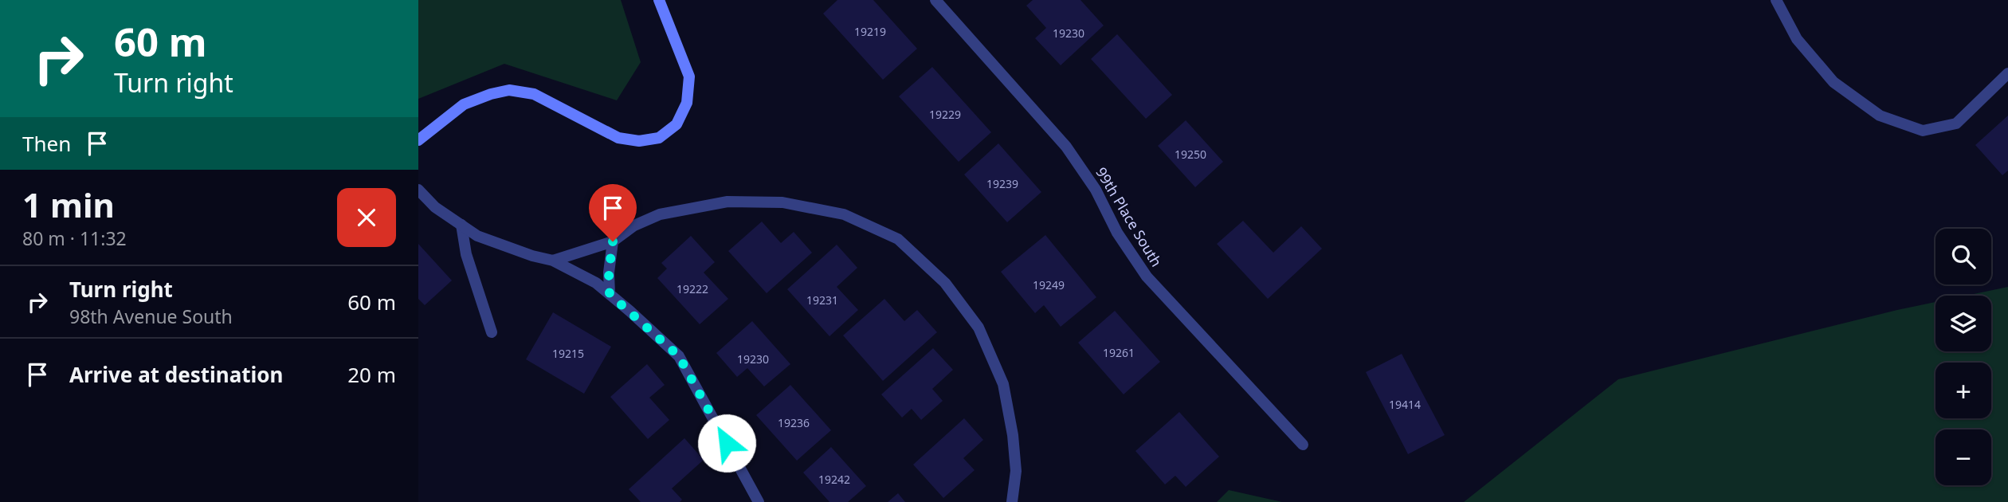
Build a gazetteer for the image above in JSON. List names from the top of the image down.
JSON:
{
  "streets": {
    "street": ["99th Place South"]
  },
  "house_numbers": [
    "19219",
    "19230",
    "19229",
    "19250",
    "19239",
    "19249",
    "19222",
    "19231",
    "19261",
    "19215",
    "19230",
    "19414",
    "19236",
    "19242"
  ],
  "page": {
    "turn": ["60 m", "Turn right"],
    "then": "Then",
    "heading": ["1 min", "80 m · 11:32"],
    "map_buttons": ["+", "−"],
    "list": [
      {
        "name": "Turn right",
        "note": "98th Avenue South",
        "value": "60 m"
      },
      {
        "name": "Arrive at destination",
        "value": "20 m"
      }
    ]
  }
}
